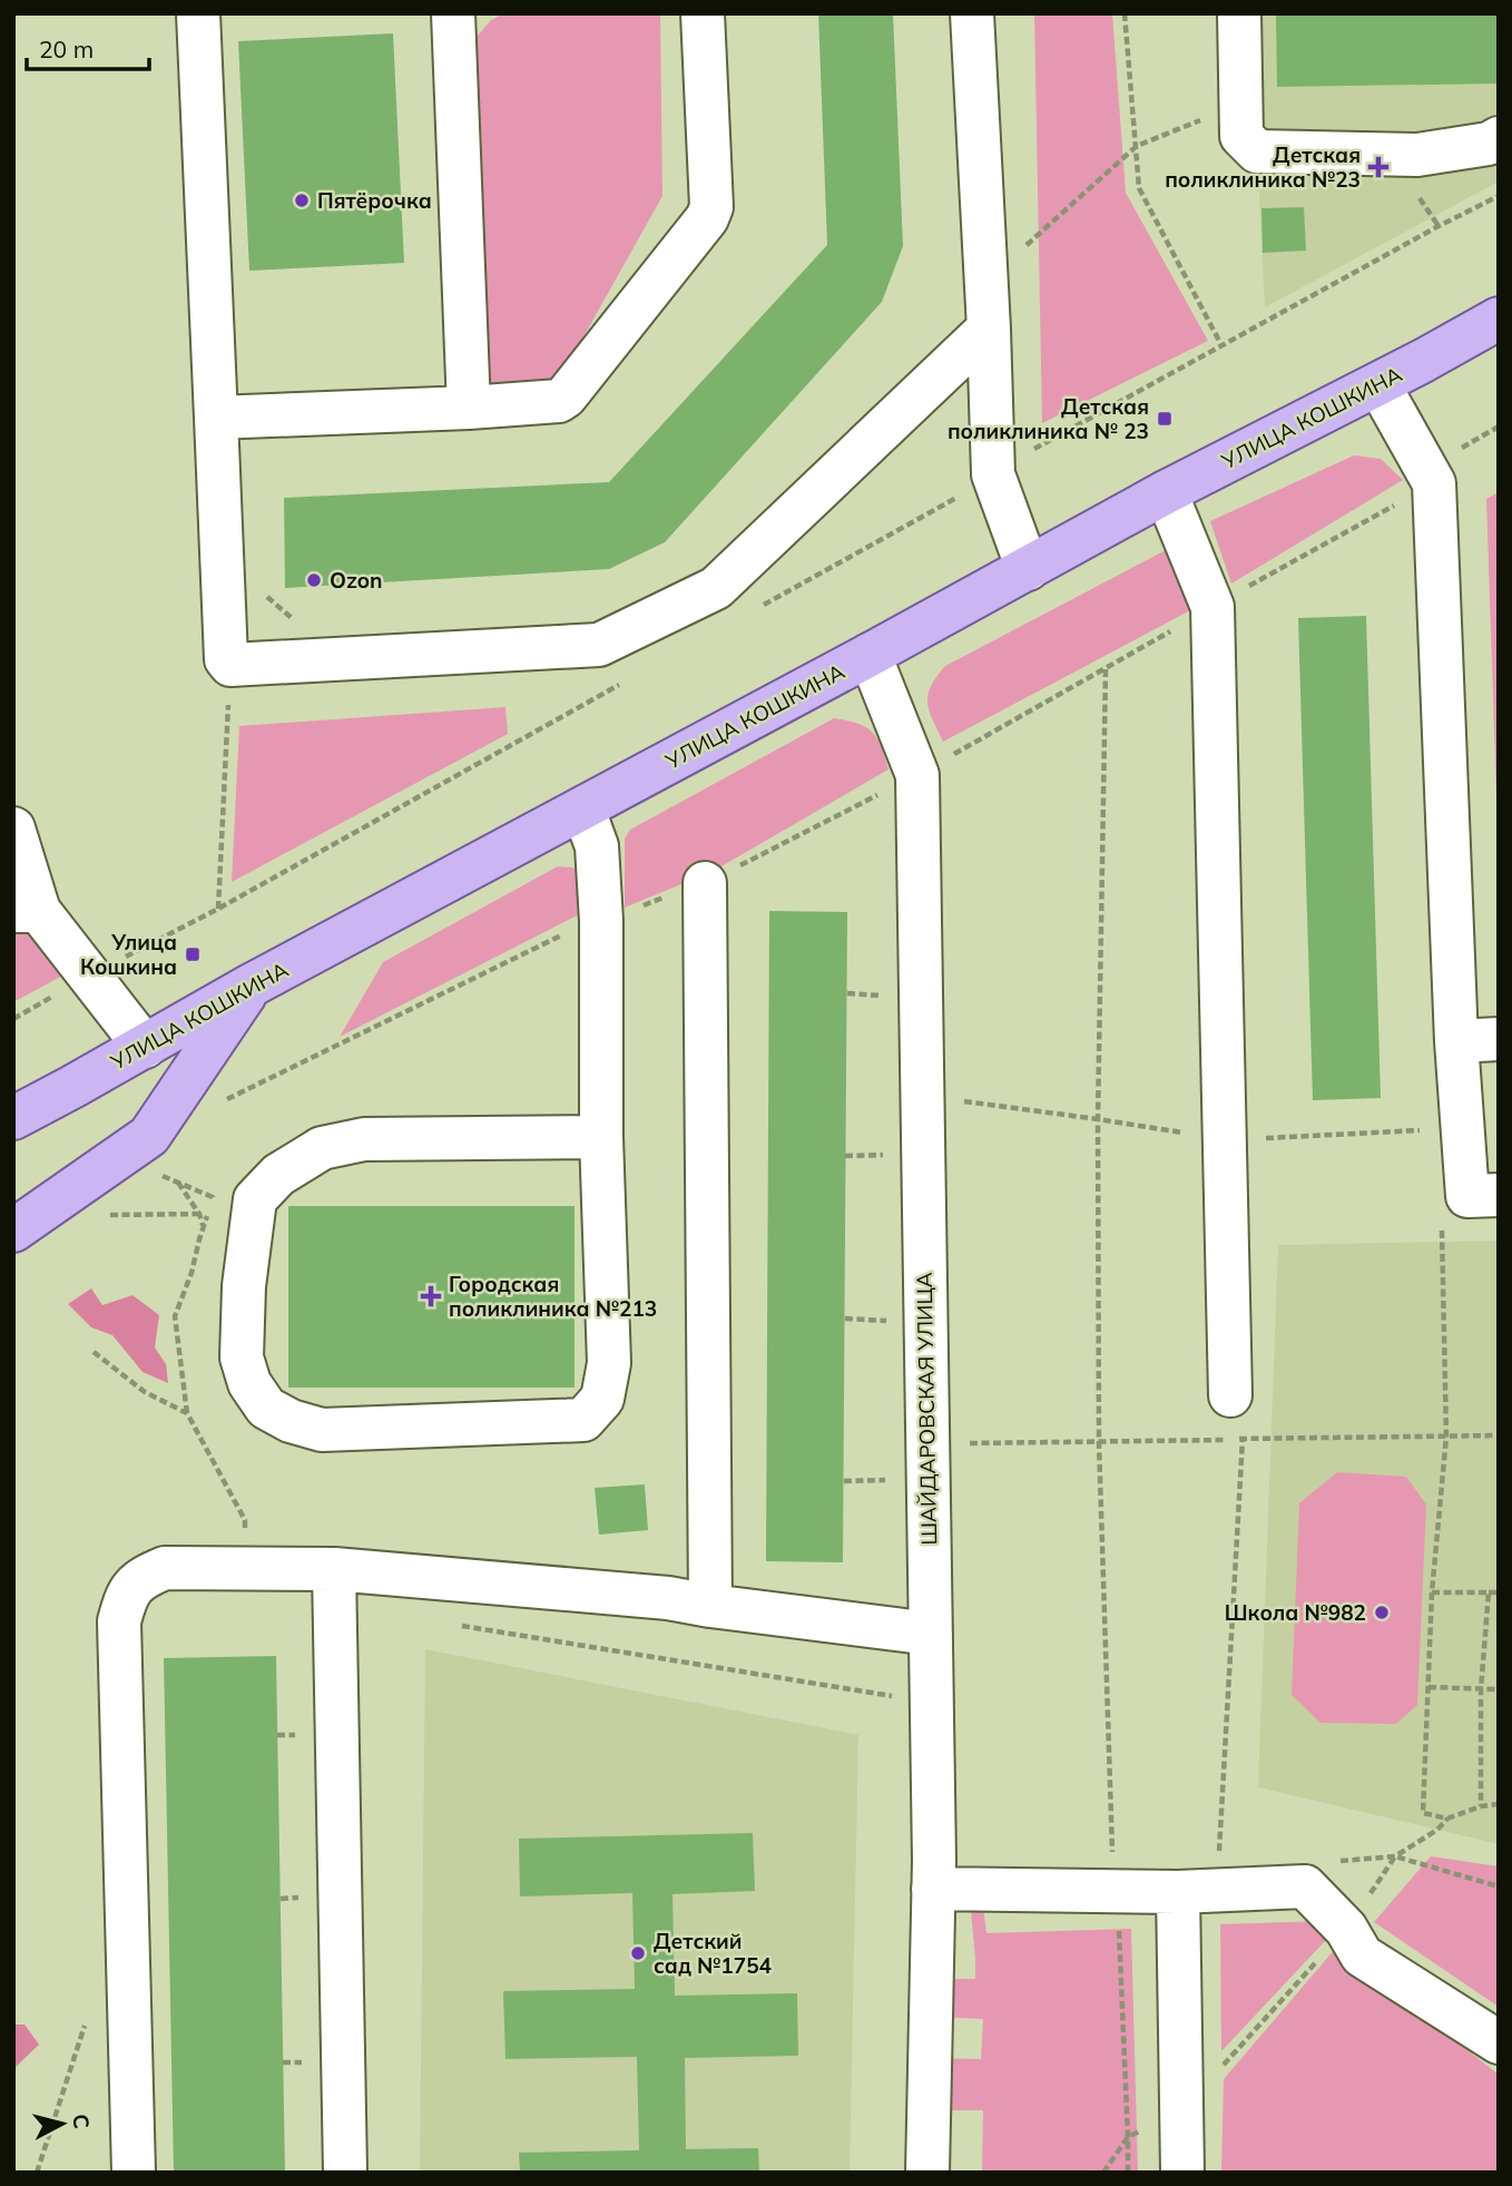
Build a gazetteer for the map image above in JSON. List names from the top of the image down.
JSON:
{
  "streets": {
    "main road": ["УЛИЦА КОШКИНА"],
    "street": ["ШАЙДАРОВСКАЯ УЛИЦА"]
  },
  "crossings": [
    ["УЛИЦА КОШКИНА", "ШАЙДАРОВСКАЯ УЛИЦА"]
  ],
  "places": {
    "health": ["Детская поликлиника №23", "Городская поликлиника №213"],
    "other": [
      "Пятёрочка",
      "Ozon",
      "Школа №982",
      "Детский сад №1754"
    ],
    "transit": ["Детская поликлиника № 23", "Улица Кошкина"]
  },
  "scale_bar": "20 m",
  "north": "right"
}
